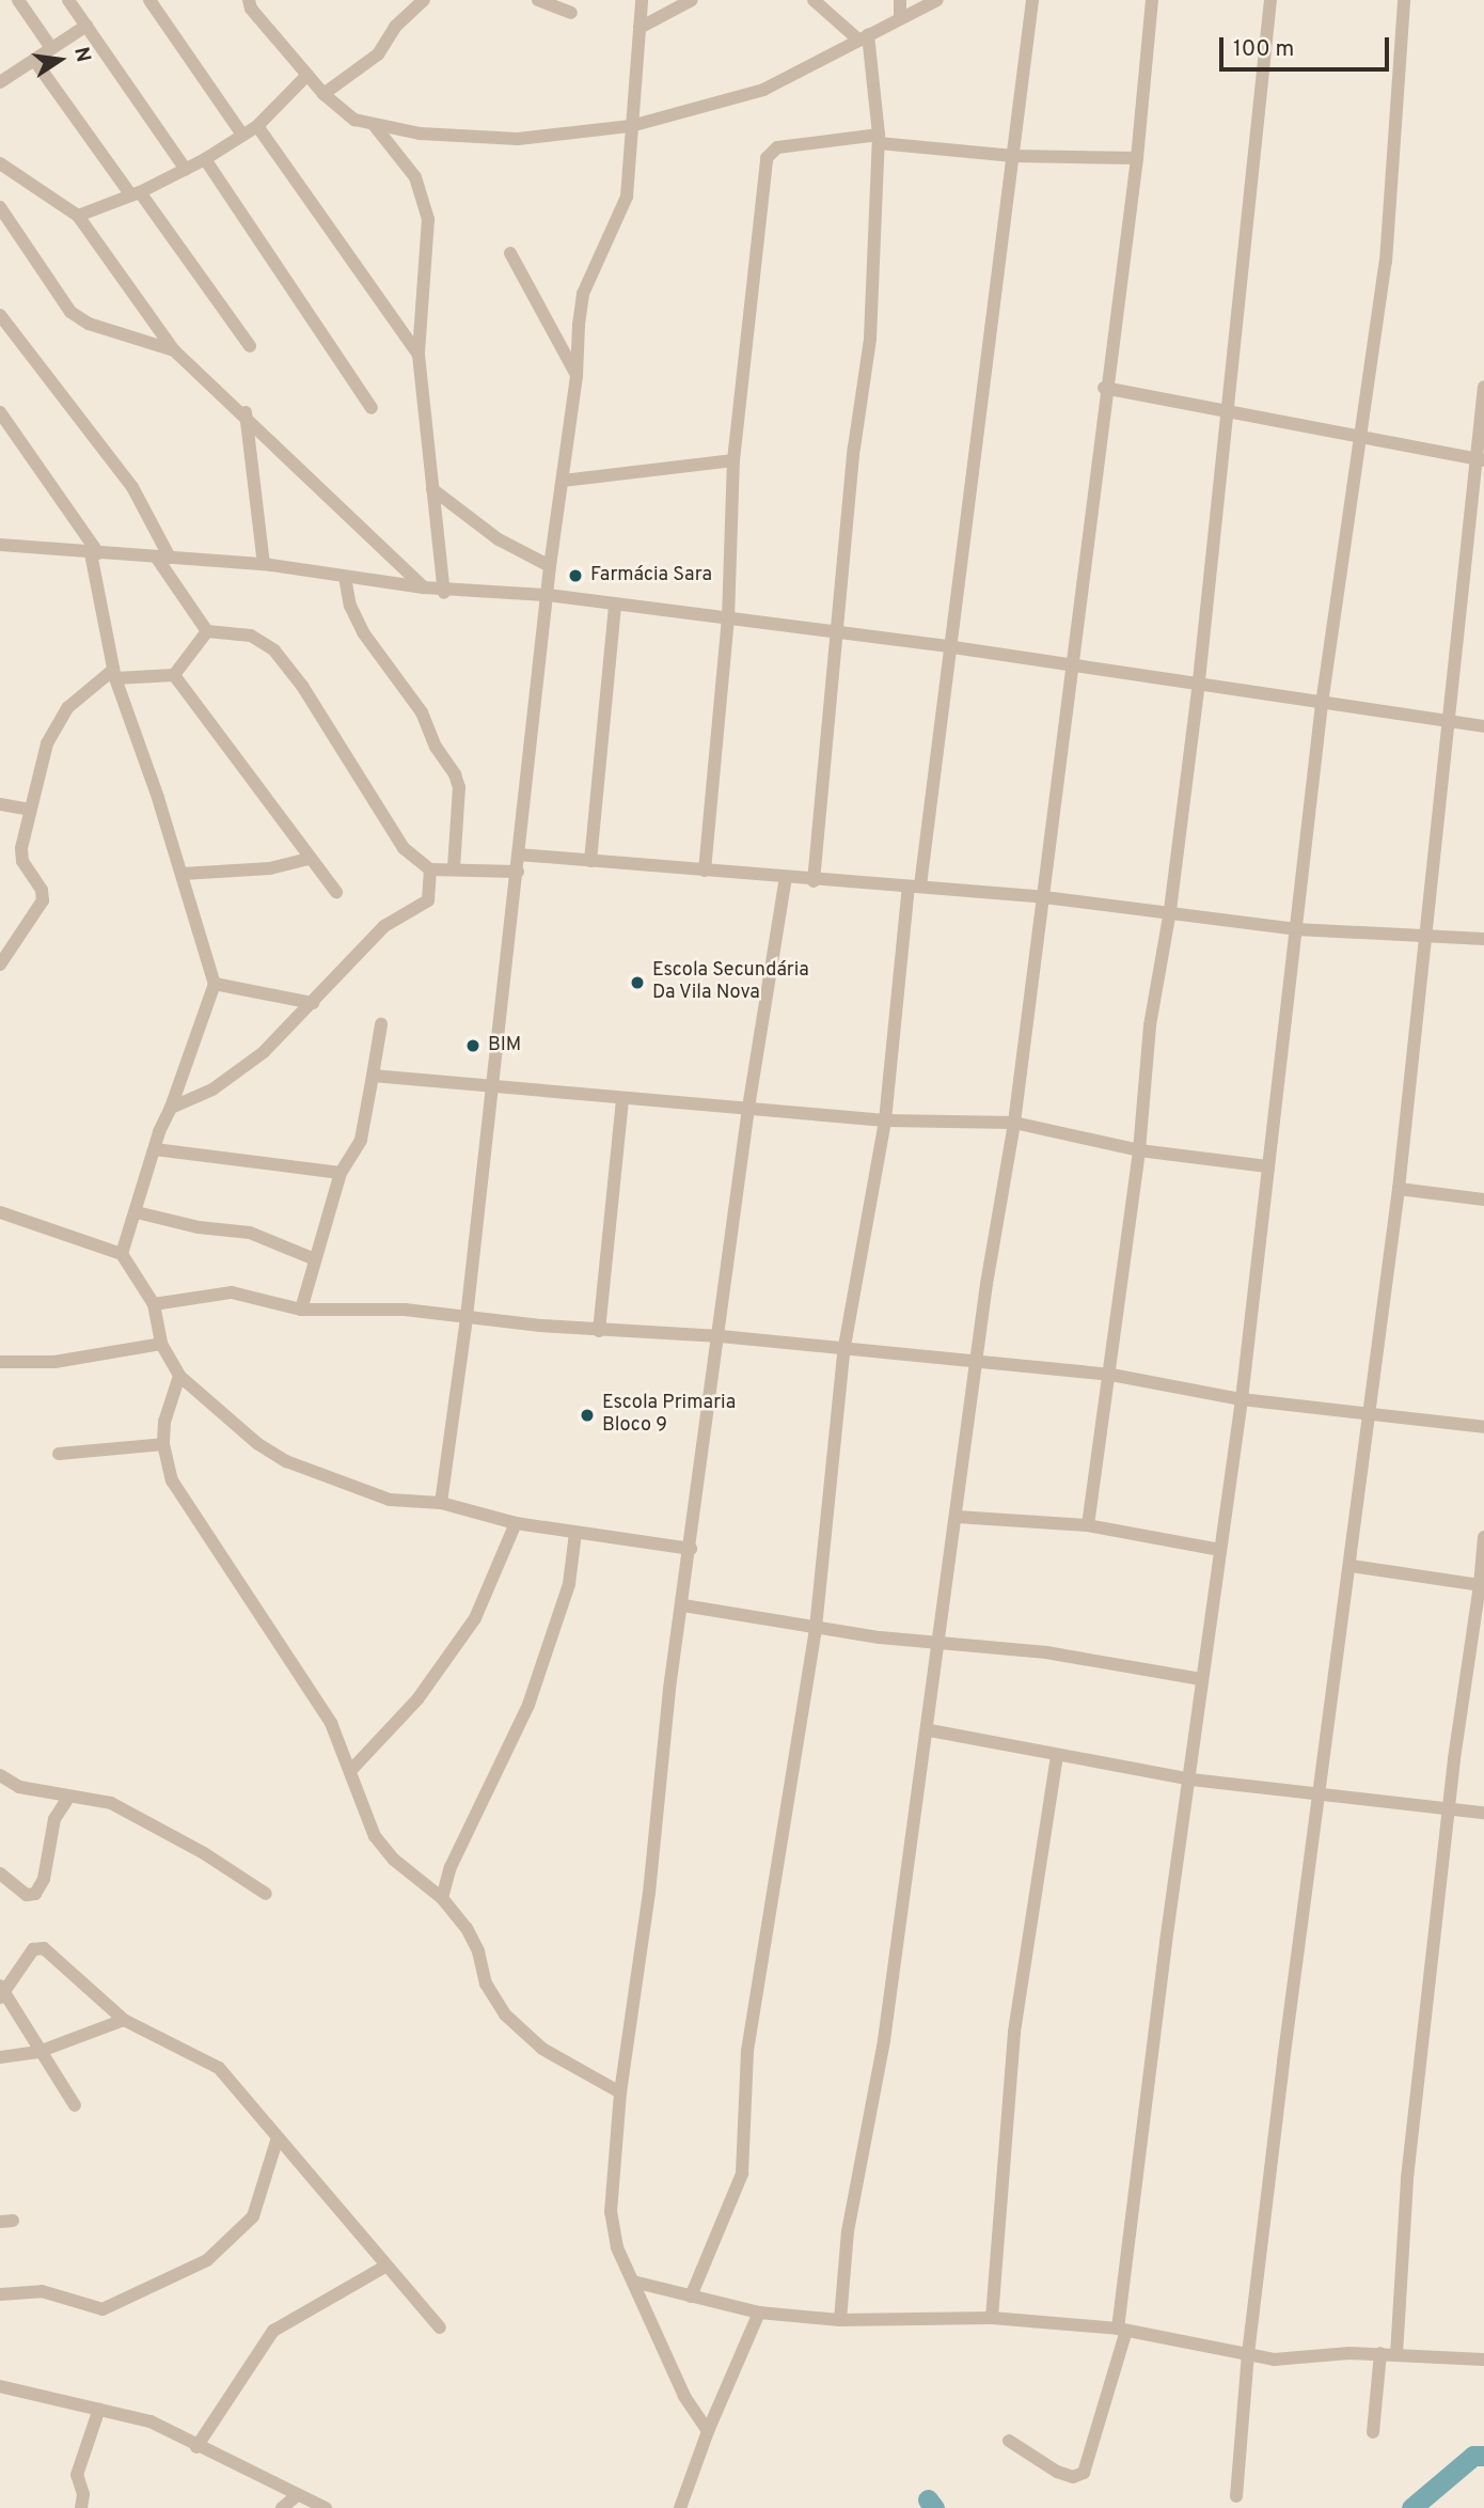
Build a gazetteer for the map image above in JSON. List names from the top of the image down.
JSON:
{
  "places": [
    "Farmácia Sara",
    "Escola Secundária Da Vila Nova",
    "BIM",
    "Escola Primaria Bloco 9"
  ],
  "scale_bar": "100 m",
  "north": "right"
}
